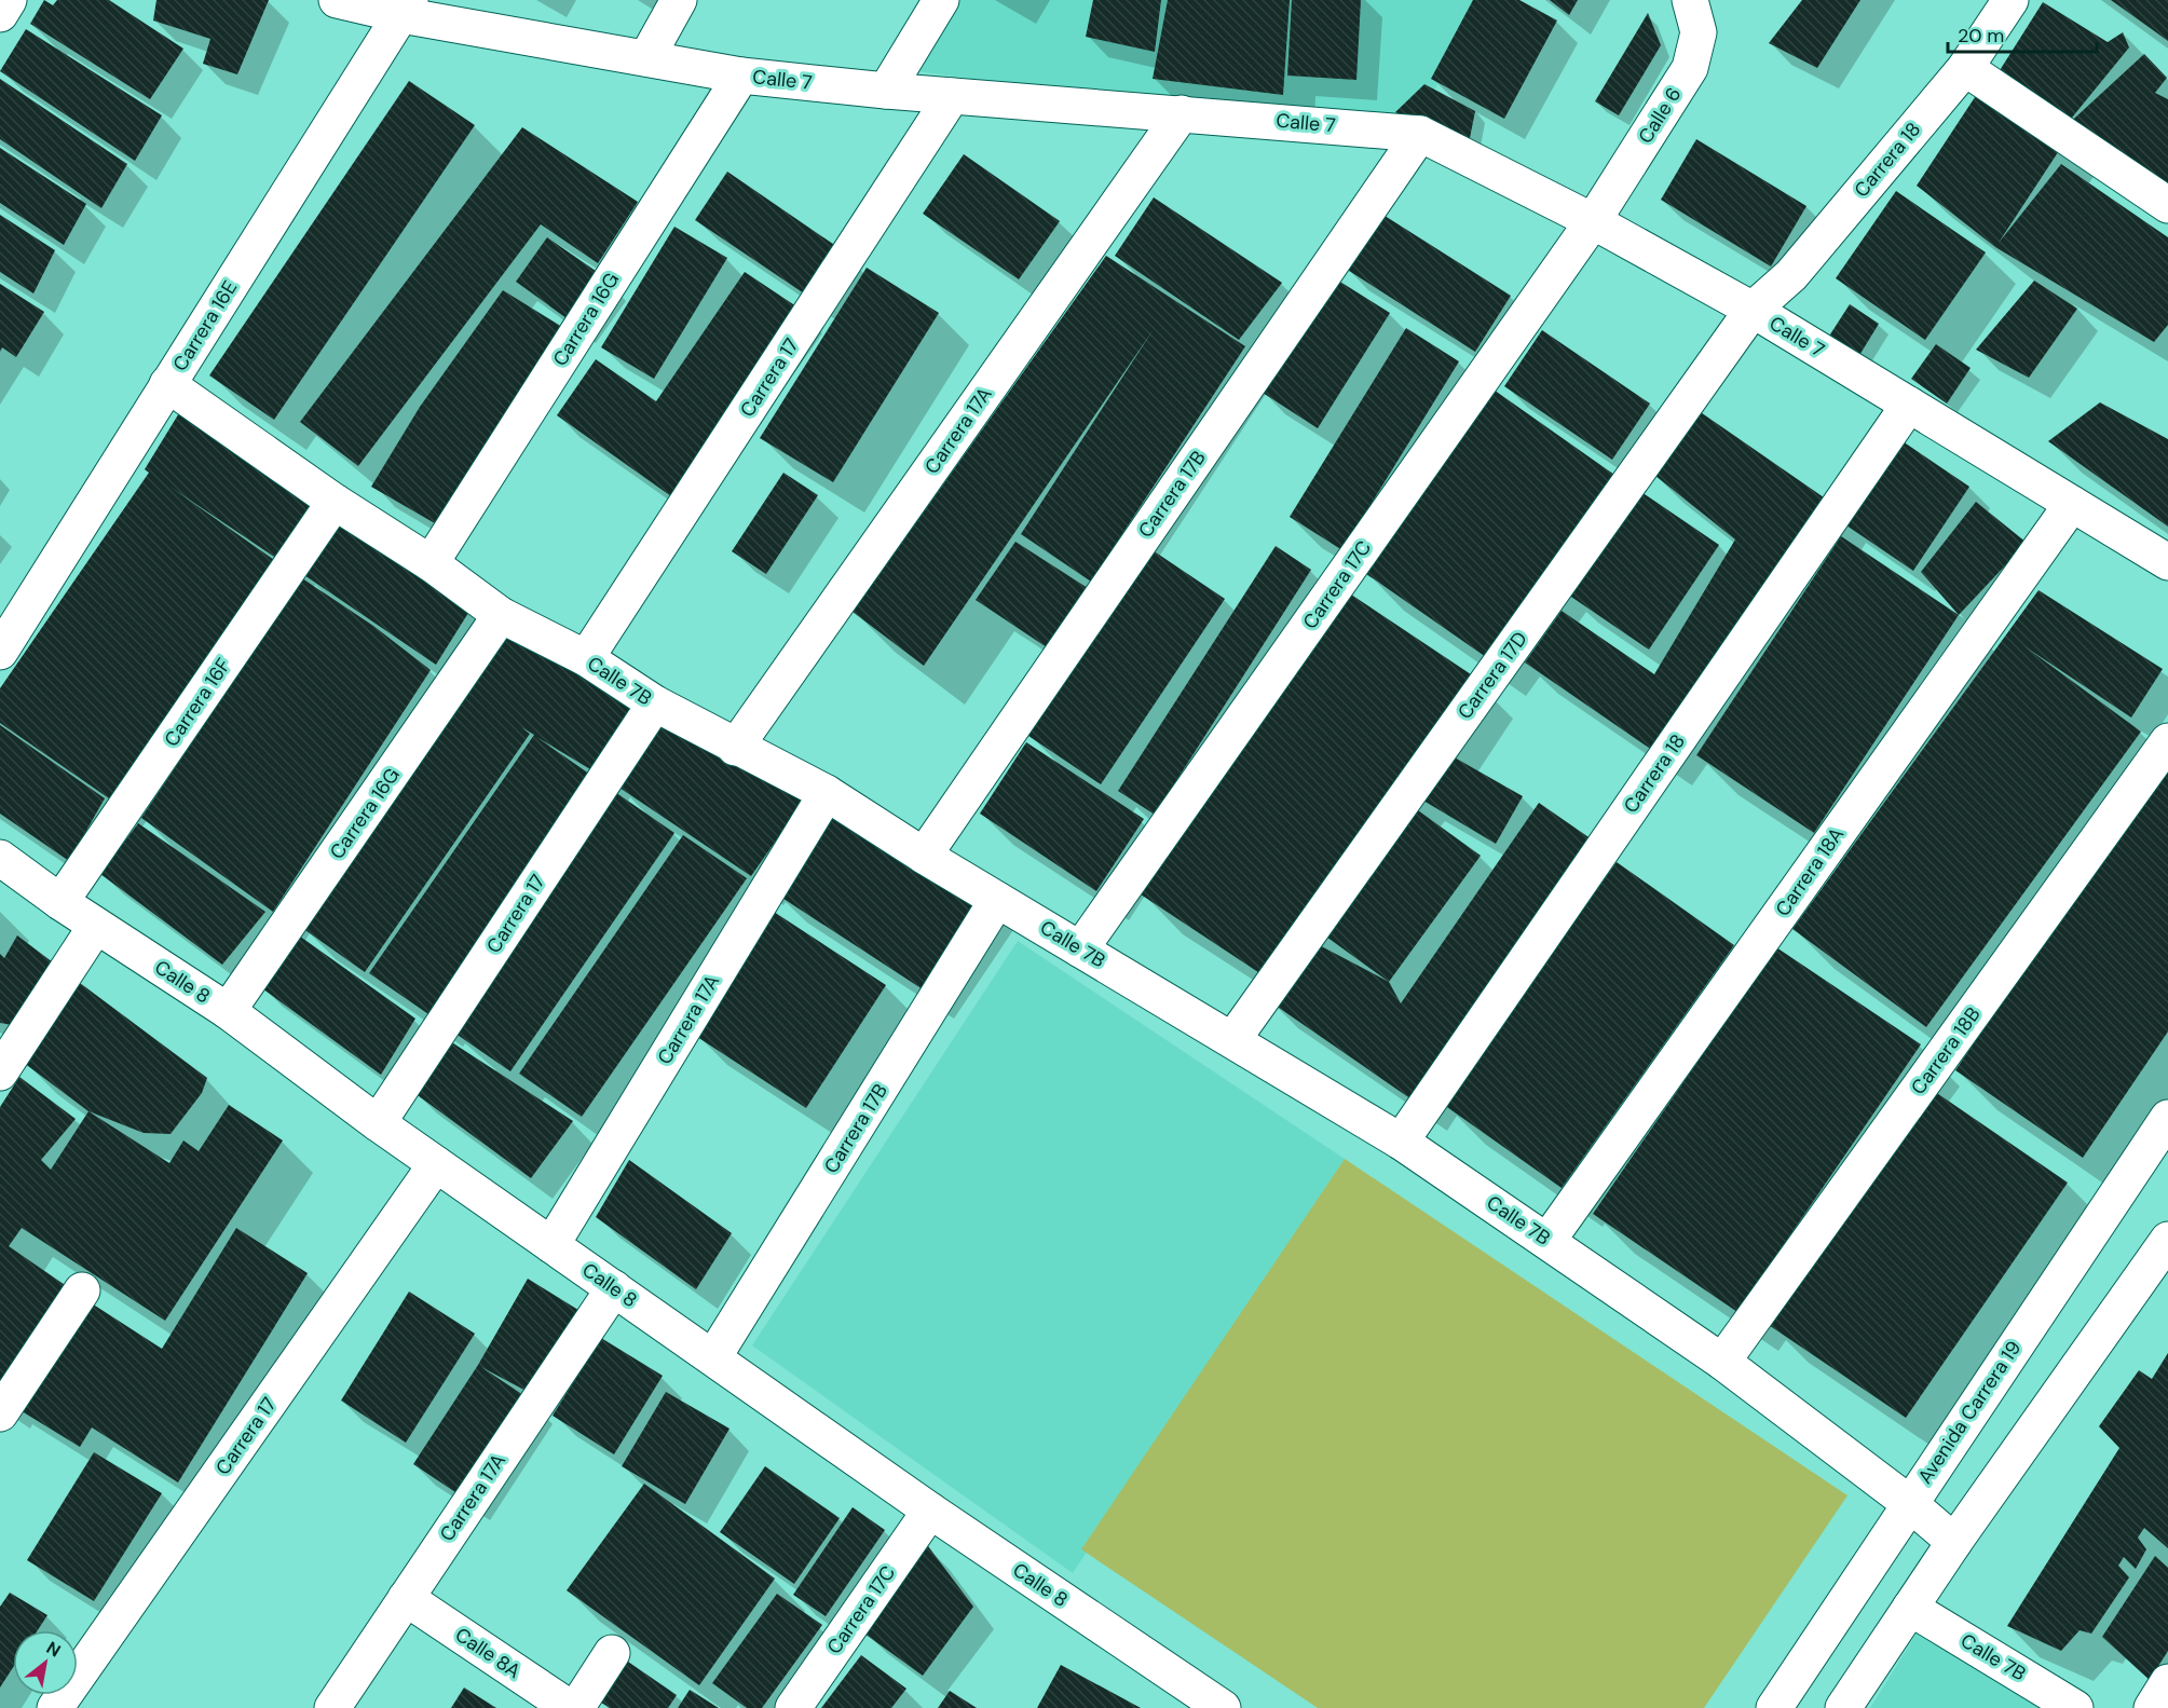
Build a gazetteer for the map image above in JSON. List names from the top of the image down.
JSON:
{
  "streets": {
    "street": [
      "Calle 7",
      "Calle 6",
      "Carrera 18",
      "Carrera 16G",
      "Carrera 16E",
      "Carrera 17",
      "Carrera 17A",
      "Carrera 17B",
      "Carrera 17C",
      "Carrera 17D",
      "Calle 7B",
      "Carrera 16F",
      "Carrera 18A",
      "Calle 8",
      "Carrera 18B",
      "Avenida Carrera 19",
      "Calle 8A"
    ]
  },
  "crossings": [
    ["Calle 7", "Calle 6"],
    ["Calle 7", "Carrera 18"],
    ["Calle 7", "Carrera 16G"],
    ["Calle 7", "Carrera 16E"],
    ["Calle 7", "Carrera 17"],
    ["Calle 7", "Carrera 17A"],
    ["Calle 7", "Carrera 17B"],
    ["Calle 7", "Carrera 17C"],
    ["Calle 7", "Carrera 17D"],
    ["Calle 7", "Carrera 18A"],
    ["Calle 6", "Carrera 17C"],
    ["Carrera 18", "Carrera 17D"],
    ["Carrera 18", "Calle 7B"],
    ["Carrera 16G", "Calle 7B"],
    ["Carrera 16G", "Calle 8"],
    ["Carrera 16E", "Calle 7B"],
    ["Carrera 17", "Calle 7B"],
    ["Carrera 17", "Calle 8"],
    ["Carrera 17A", "Calle 7B"],
    ["Carrera 17A", "Calle 8"],
    ["Carrera 17A", "Calle 8A"],
    ["Carrera 17B", "Calle 7B"],
    ["Carrera 17B", "Calle 8"],
    ["Carrera 17C", "Calle 7B"],
    ["Carrera 17C", "Calle 8"],
    ["Carrera 17D", "Calle 7B"],
    ["Calle 7B", "Carrera 16F"],
    ["Calle 7B", "Carrera 18A"],
    ["Calle 7B", "Carrera 18B"],
    ["Calle 7B", "Avenida Carrera 19"],
    ["Carrera 16F", "Calle 8"]
  ],
  "scale_bar": "20 m",
  "north": "top right"
}
